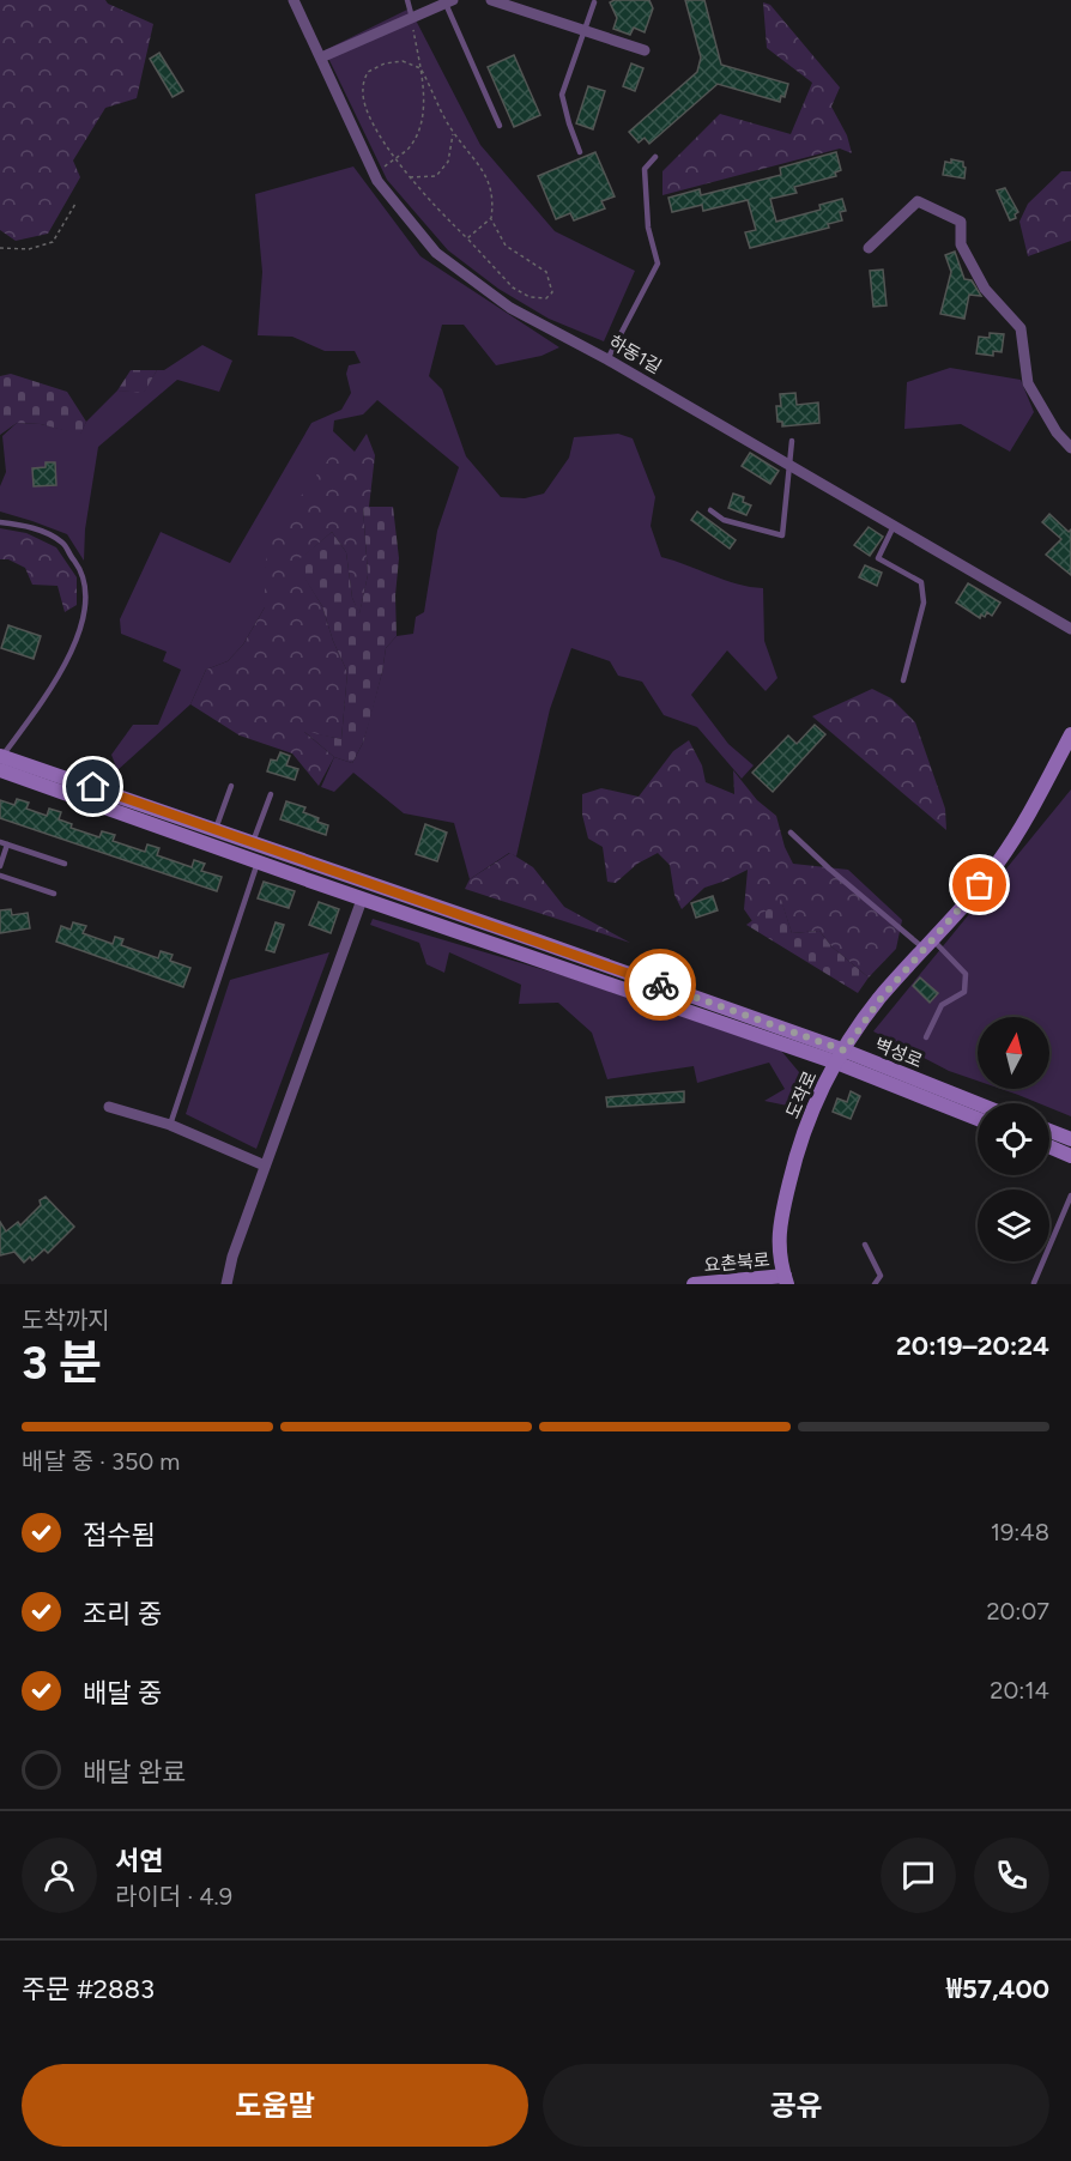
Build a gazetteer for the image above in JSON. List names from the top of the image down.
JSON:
{
  "streets": {
    "main road": ["벽성로", "도작로", "요촌북로"],
    "street": ["하동1길"]
  },
  "crossings": [
    ["벽성로", "도작로"],
    ["도작로", "요촌북로"]
  ],
  "north": "top",
  "page": {
    "heading": ["3 분", "도착까지", "20:19–20:24"],
    "panel": [
      "서연",
      "라이더 · 4.9",
      "주문 #2883",
      "₩57,400"
    ],
    "bar": "배달 중 · 350 m",
    "list": [
      ["접수됨", "19:48"],
      ["조리 중", "20:07"],
      ["배달 중", "20:14"],
      "배달 완료"
    ],
    "buttons": ["도움말", "공유"]
  }
}
